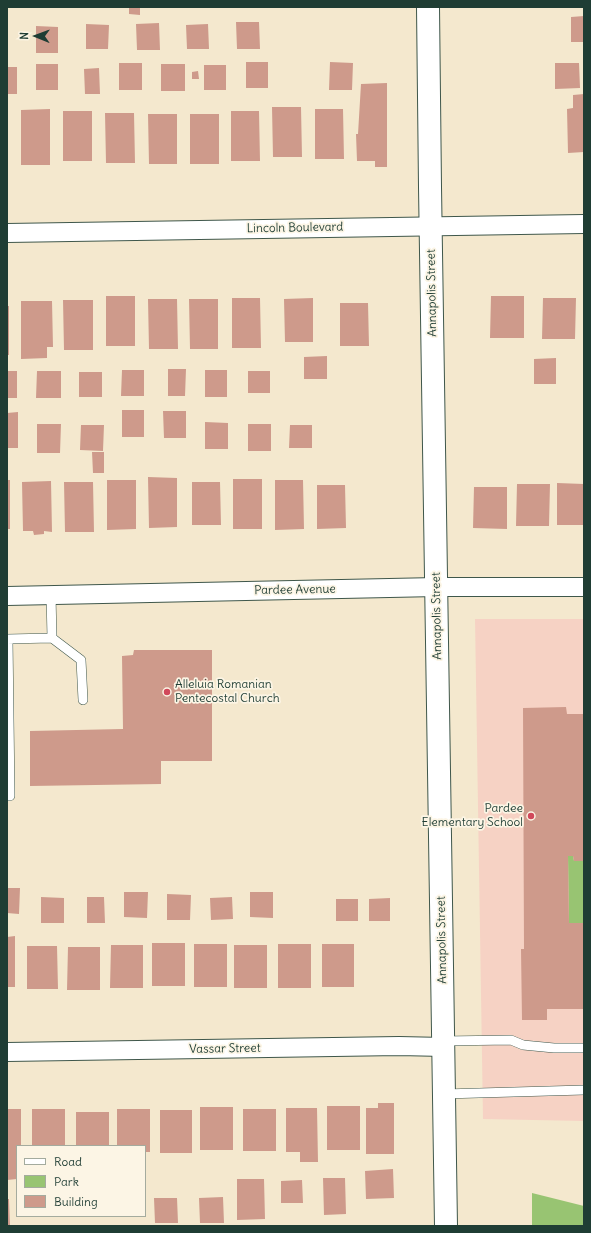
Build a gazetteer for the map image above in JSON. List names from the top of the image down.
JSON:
{
  "streets": {
    "street": [
      "Lincoln Boulevard",
      "Annapolis Street",
      "Pardee Avenue",
      "Vassar Street"
    ]
  },
  "crossings": [
    ["Lincoln Boulevard", "Annapolis Street"],
    ["Annapolis Street", "Pardee Avenue"],
    ["Annapolis Street", "Vassar Street"]
  ],
  "places": ["Alleluia Romanian Pentecostal Church", "Pardee Elementary School"],
  "legend": ["Road", "Park", "Building"],
  "north": "left"
}
